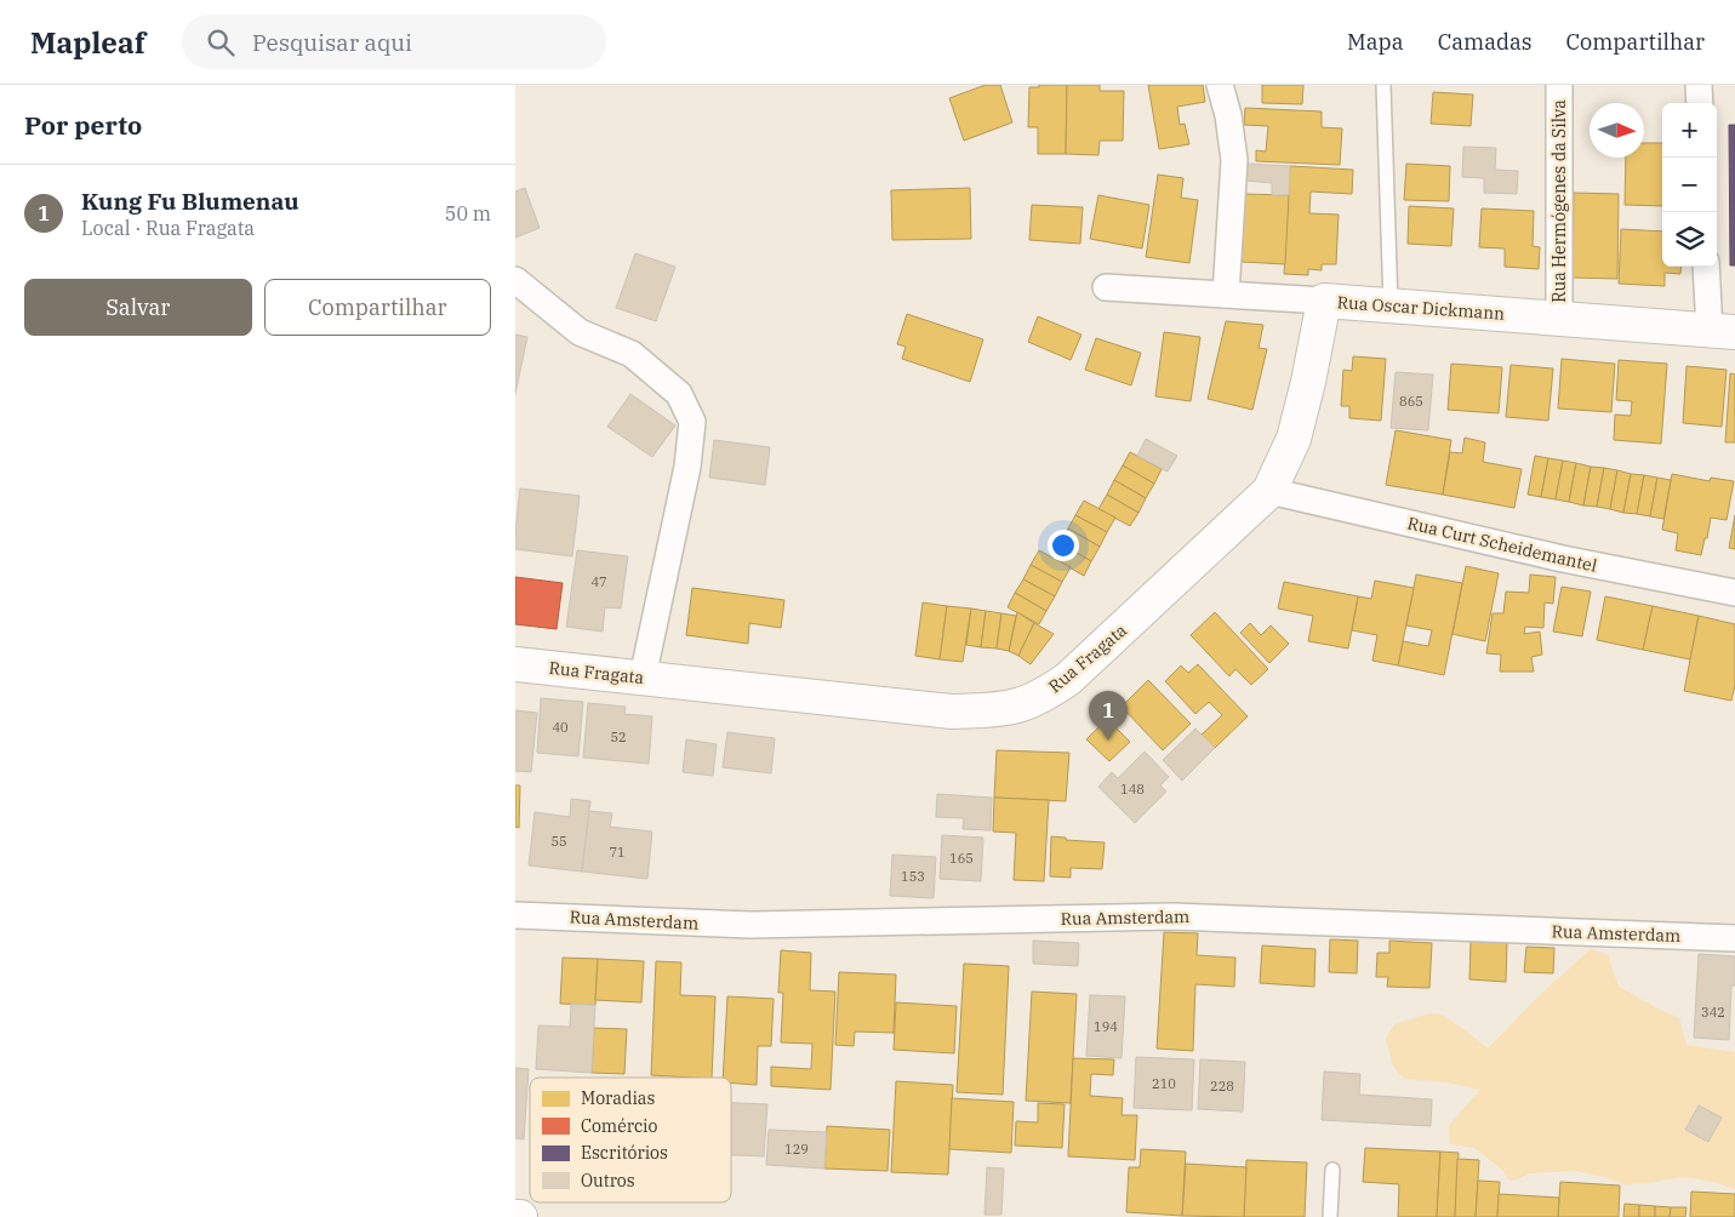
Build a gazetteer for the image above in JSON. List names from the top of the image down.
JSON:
{
  "streets": {
    "street": [
      "Rua Hermógenes da Silva",
      "Rua Oscar Dickmann",
      "Rua Curt Scheidemantel",
      "Rua Fragata",
      "Rua Amsterdam"
    ]
  },
  "crossings": [
    ["Rua Hermógenes da Silva", "Rua Oscar Dickmann"],
    ["Rua Oscar Dickmann", "Rua Fragata"],
    ["Rua Curt Scheidemantel", "Rua Fragata"]
  ],
  "house_numbers": [
    "865",
    "47",
    "40",
    "52",
    "148",
    "55",
    "71",
    "165",
    "153",
    "342",
    "194",
    "210",
    "228",
    "129"
  ],
  "legend": [
    "Moradias",
    "Comércio",
    "Escritórios",
    "Outros"
  ],
  "north": "right",
  "page": {
    "header": "Mapleaf",
    "search": "Pesquisar aqui",
    "nav": ["Mapa", "Camadas", "Compartilhar"],
    "heading": "Por perto",
    "map_buttons": ["+", "−"],
    "list": [
      {
        "mark": "1",
        "name": "Kung Fu Blumenau",
        "note": "Local · Rua Fragata",
        "value": "50 m"
      }
    ],
    "buttons": ["Salvar", "Compartilhar"],
    "pins": "1"
  }
}
